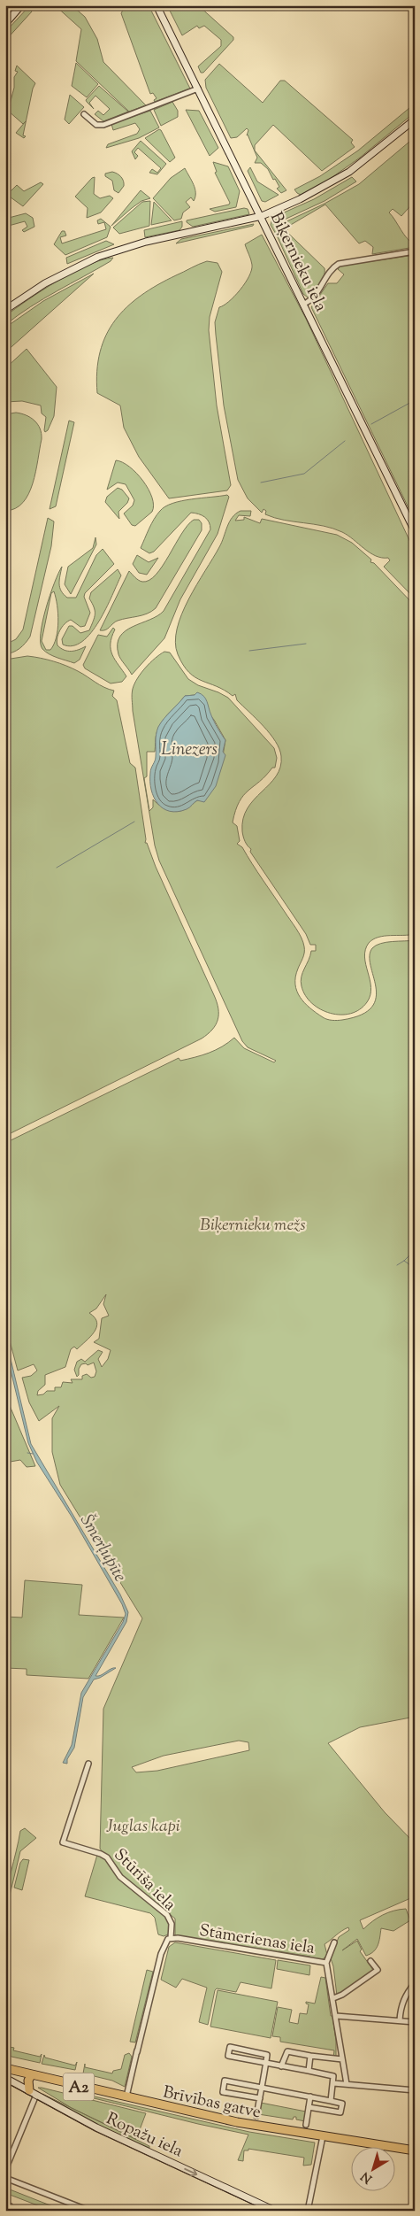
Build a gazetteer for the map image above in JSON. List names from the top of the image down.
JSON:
{
  "streets": {
    "highway": ["A2", "Brīvības gatve"],
    "main road": ["Biķernieku iela", "Ropažu iela"],
    "street": ["Stūrīša iela", "Stāmerienas iela"]
  },
  "crossings": [
    ["Stūrīša iela", "Stāmerienas iela"]
  ],
  "one_way": ["Ropažu iela"],
  "water": ["Linezers", "Šmerļupīte"],
  "parks": ["Biķernieku mežs", "Juglas kapi"],
  "north": "bottom left"
}
